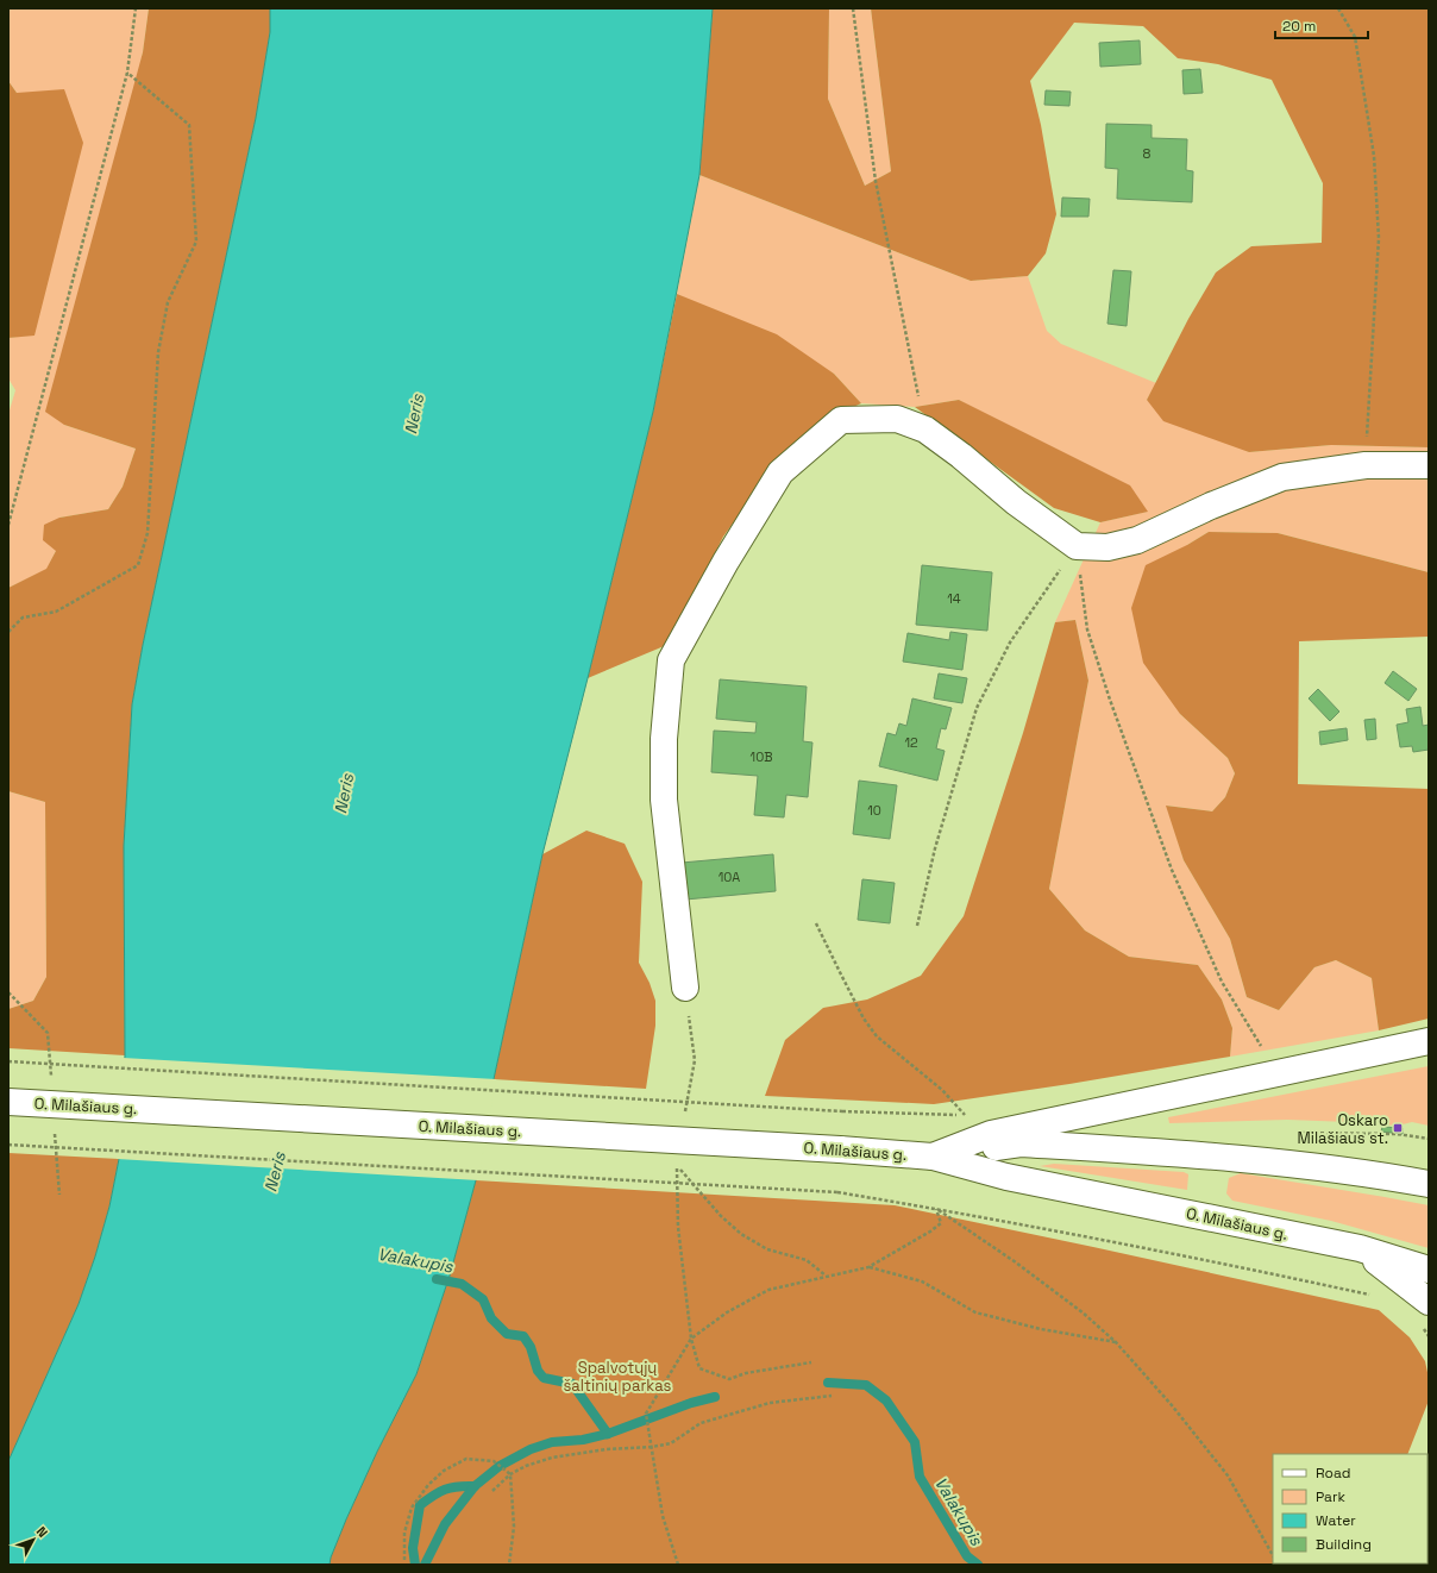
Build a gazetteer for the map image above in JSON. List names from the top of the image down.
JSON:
{
  "streets": {
    "main road": ["O. Milašiaus g."]
  },
  "water": ["Neris", "Valakupis"],
  "parks": ["Spalvotųjų šaltinių parkas"],
  "places": {
    "transit": ["Oskaro Milašiaus st."]
  },
  "house_numbers": [
    "8",
    "14",
    "12",
    "10B",
    "10",
    "10A"
  ],
  "legend": [
    "Road",
    "Park",
    "Water",
    "Building"
  ],
  "scale_bar": "20 m",
  "north": "top right"
}
